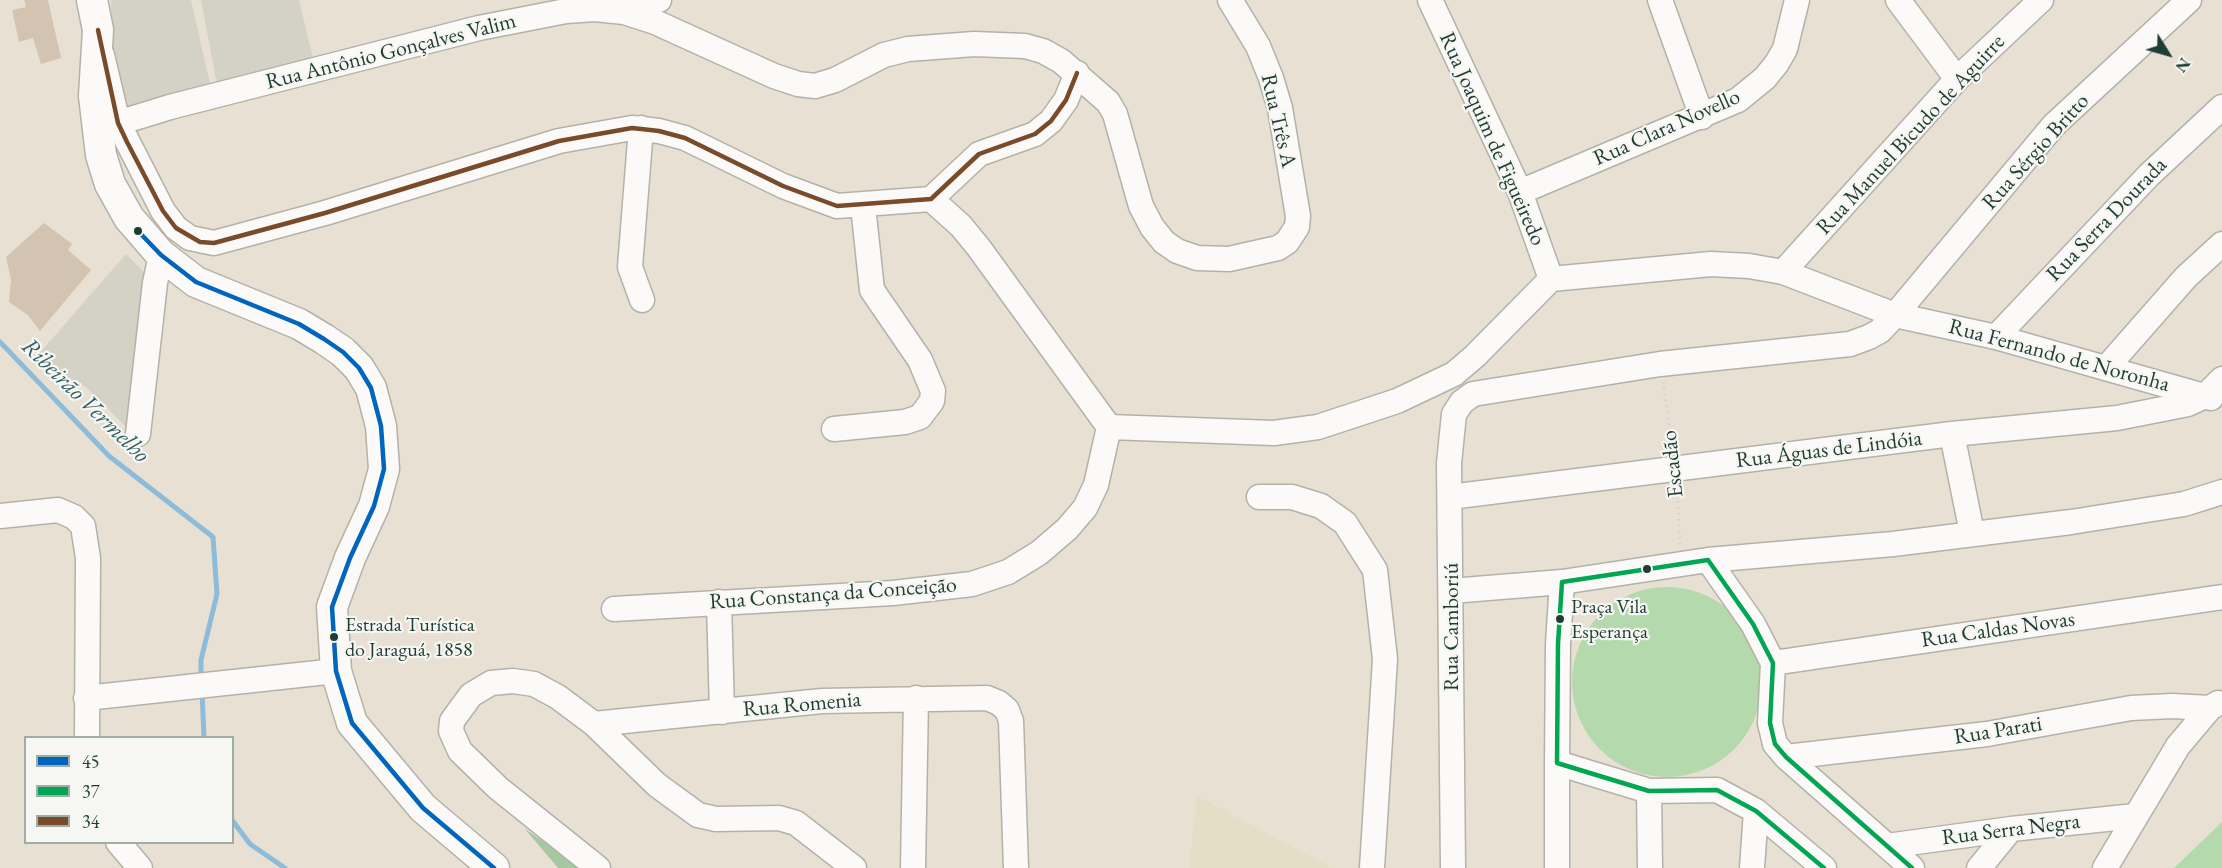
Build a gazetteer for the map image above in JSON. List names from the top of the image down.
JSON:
{
  "streets": {
    "street": [
      "Rua Antônio Gonçalves Valim",
      "Rua Três A",
      "Rua Clara Novello",
      "Rua Manuel Bicudo de Aguirre",
      "Rua Joaquim de Figueiredo",
      "Rua Sérgio Britto",
      "Rua Serra Dourada",
      "Rua Fernando de Noronha",
      "Rua Águas de Lindóia",
      "Rua Constança da Conceição",
      "Rua Camboriú",
      "Rua Caldas Novas",
      "Rua Romenia",
      "Rua Parati",
      "Rua Serra Negra"
    ],
    "path": ["Escadão"]
  },
  "crossings": [
    ["Rua Antônio Gonçalves Valim", "Rua Três A"],
    ["Rua Clara Novello", "Rua Joaquim de Figueiredo"],
    ["Rua Sérgio Britto", "Rua Fernando de Noronha"],
    ["Rua Serra Dourada", "Rua Fernando de Noronha"],
    ["Rua Fernando de Noronha", "Rua Águas de Lindóia"],
    ["Rua Águas de Lindóia", "Escadão"],
    ["Rua Águas de Lindóia", "Rua Camboriú"],
    ["Escadão", "Rua Camboriú"]
  ],
  "water": ["Ribeirão Vermelho"],
  "places": ["Praça Vila Esperança", "Estrada Turística do Jaraguá, 1858"],
  "lines": ["transit line 34", "transit line 45", "transit line 37"],
  "legend": ["45", "37", "34"],
  "north": "bottom right"
}
